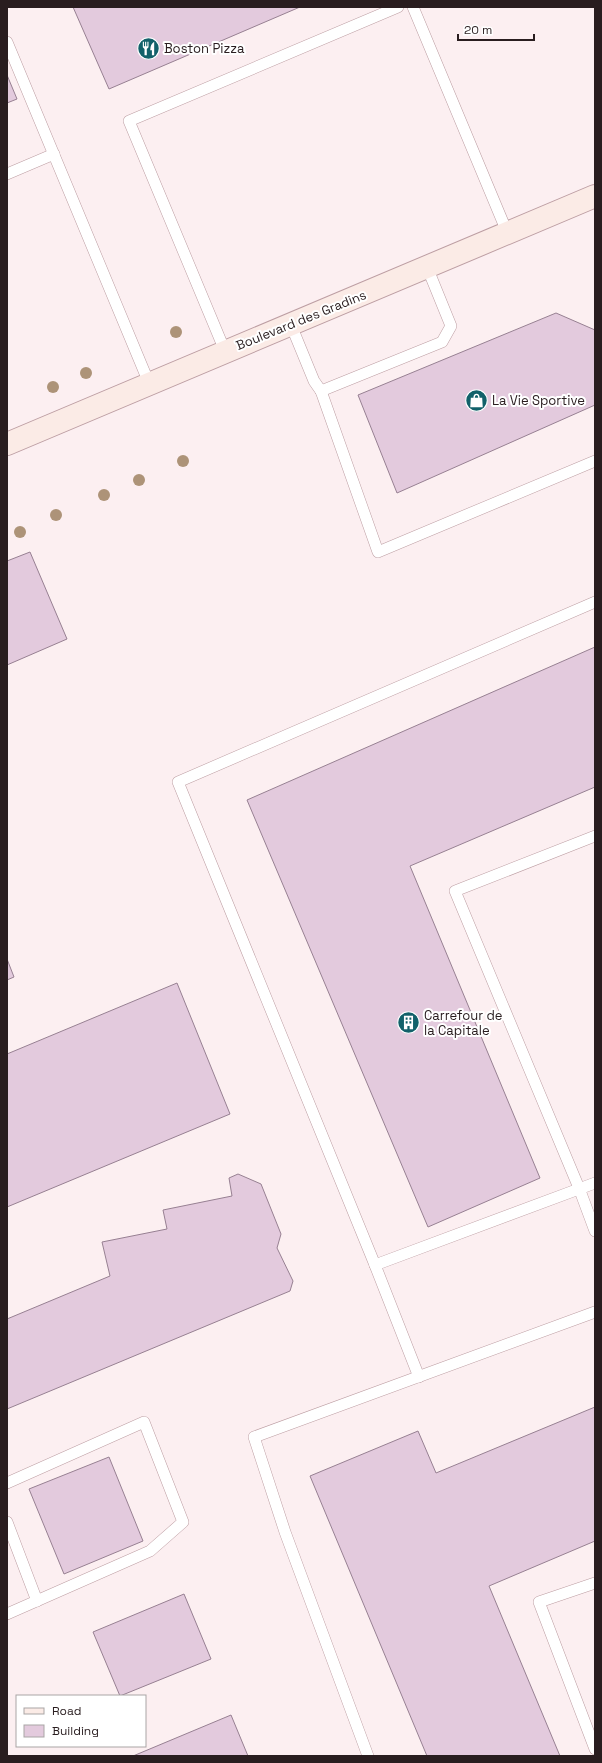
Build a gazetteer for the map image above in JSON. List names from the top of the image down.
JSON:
{
  "streets": {
    "street": ["Boulevard des Gradins"]
  },
  "places": {
    "restaurant": ["Boston Pizza"],
    "shop": ["La Vie Sportive"],
    "building": ["Carrefour de la Capitale"]
  },
  "legend": ["Road", "Building"],
  "scale_bar": "20 m"
}
